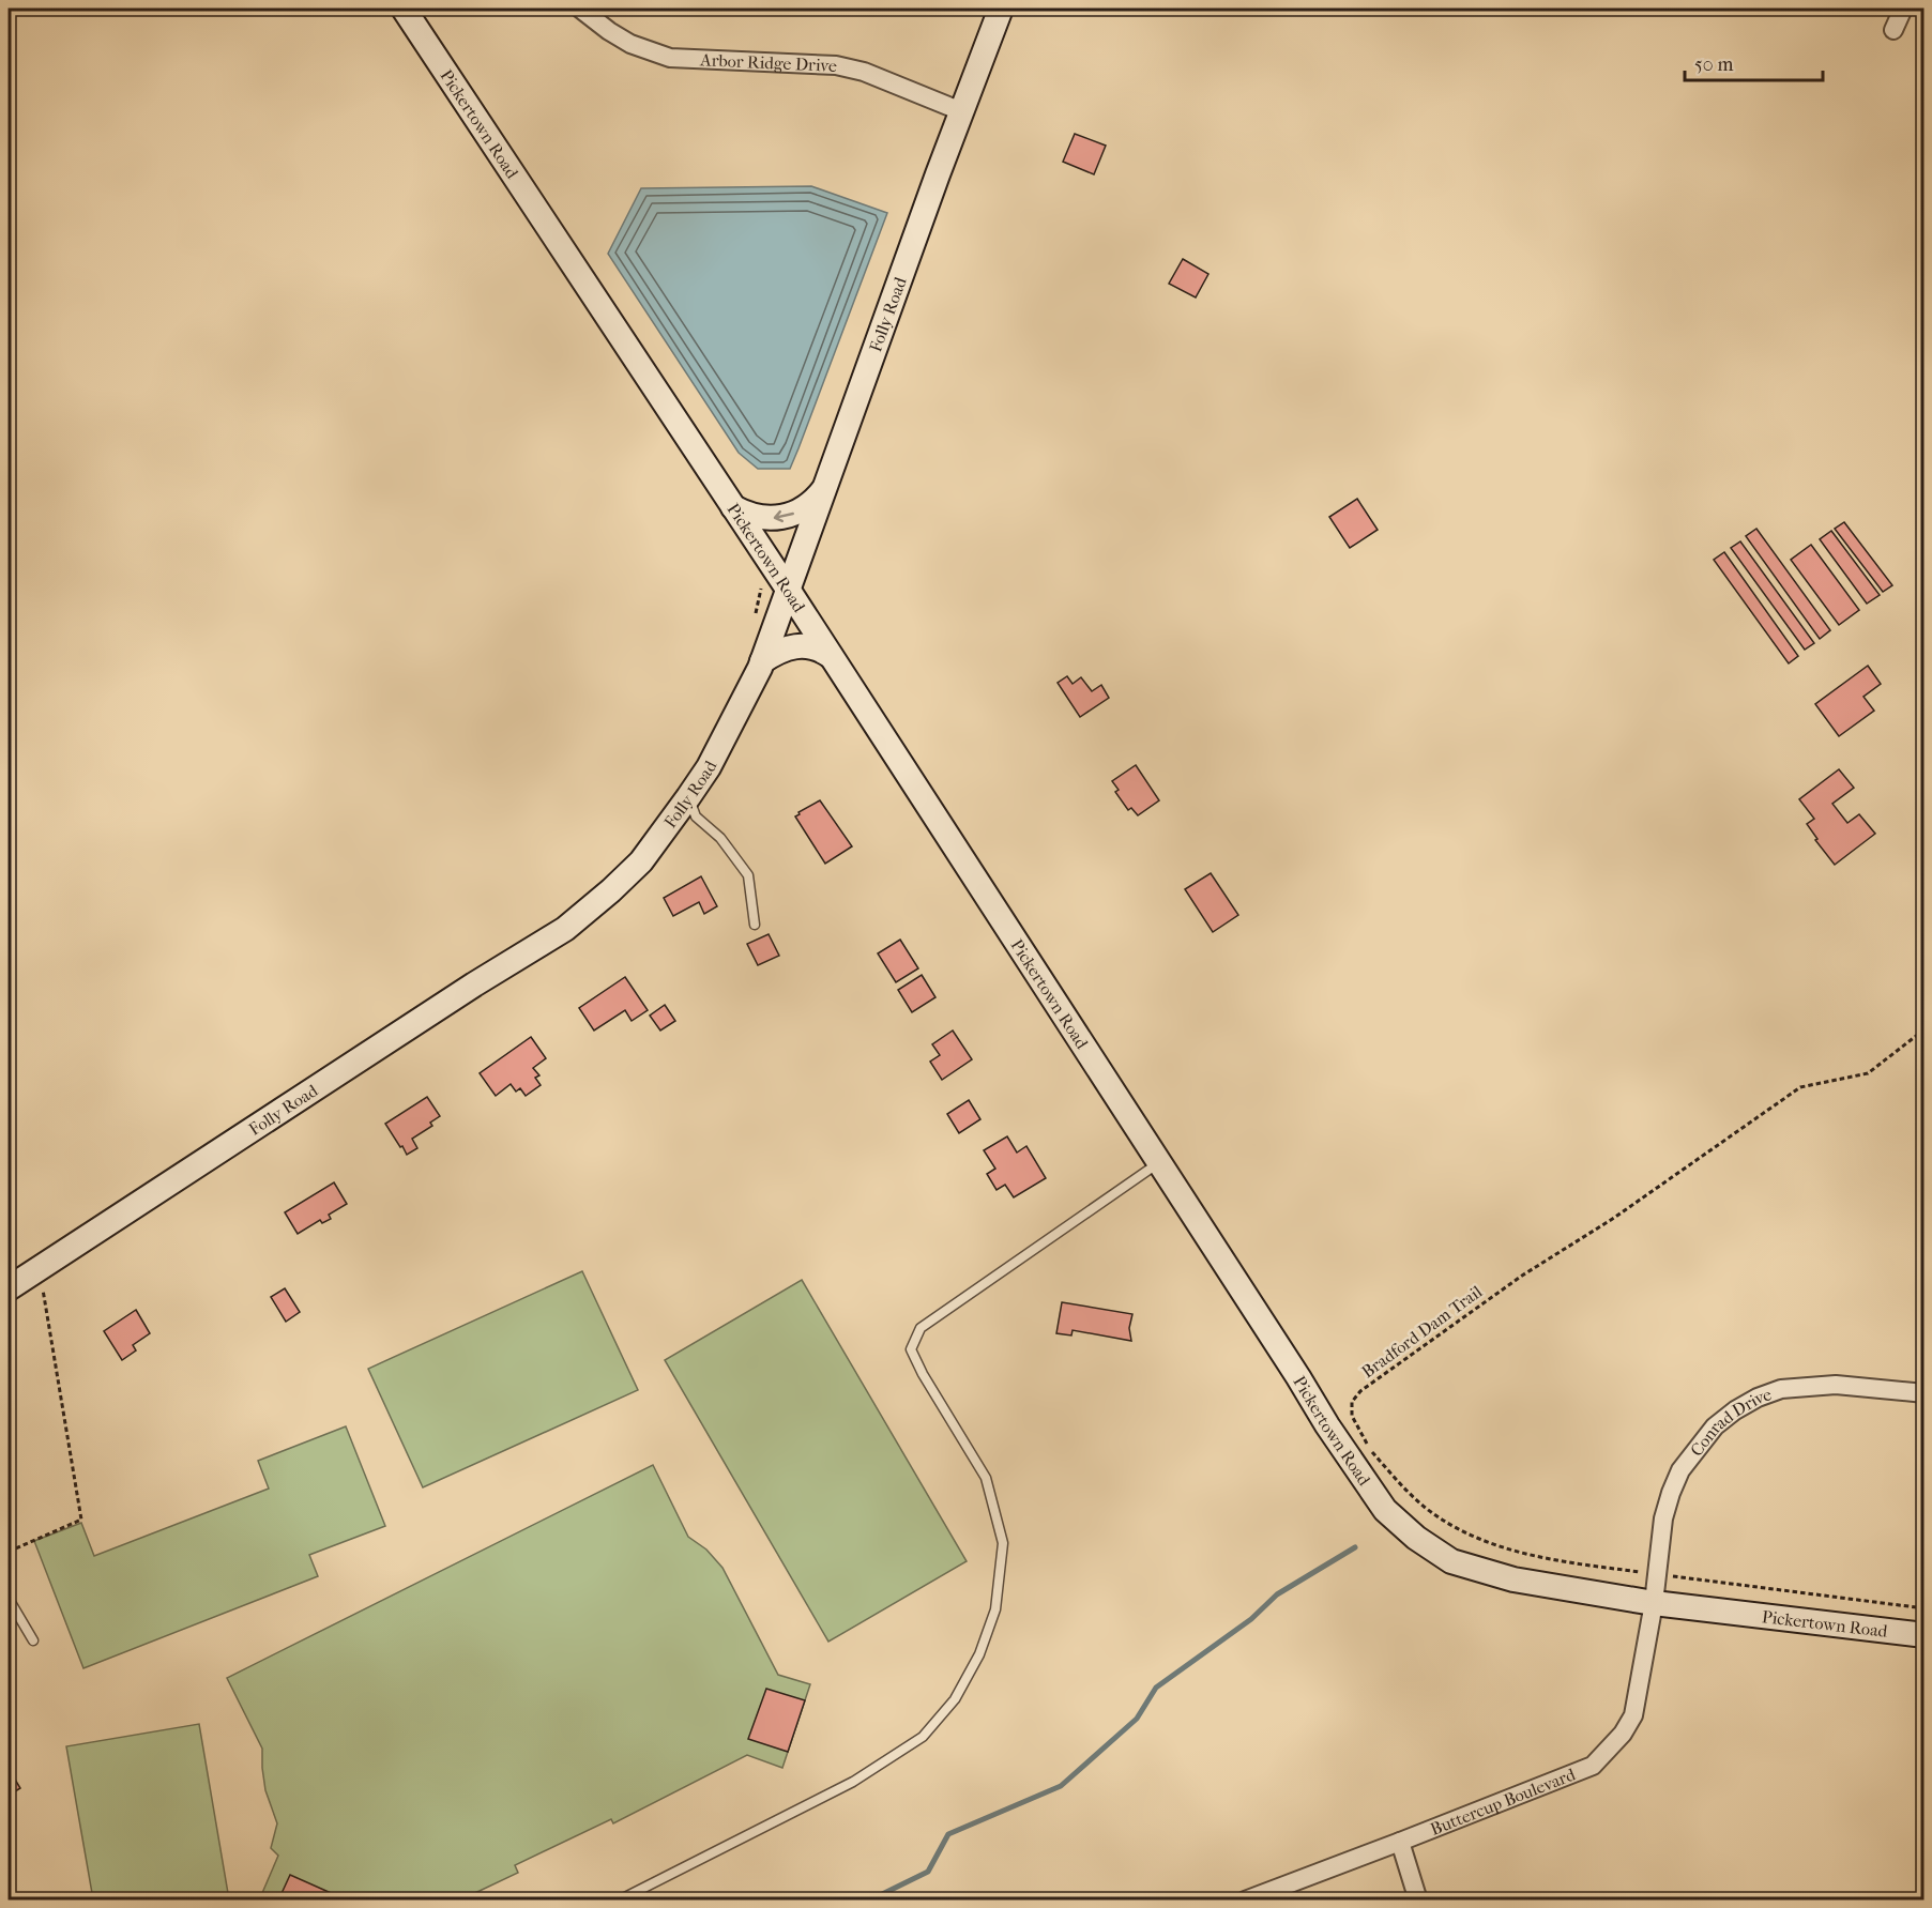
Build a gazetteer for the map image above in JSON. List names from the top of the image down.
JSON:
{
  "streets": {
    "street": [
      "Arbor Ridge Drive",
      "Pickertown Road",
      "Folly Road",
      "Conrad Drive",
      "Buttercup Boulevard"
    ],
    "path": ["Bradford Dam Trail"]
  },
  "crossings": [
    ["Arbor Ridge Drive", "Folly Road"],
    ["Pickertown Road", "Folly Road"],
    ["Pickertown Road", "Conrad Drive"],
    ["Pickertown Road", "Buttercup Boulevard"],
    ["Bradford Dam Trail", "Conrad Drive"],
    ["Conrad Drive", "Buttercup Boulevard"]
  ],
  "scale_bar": "50 m"
}
